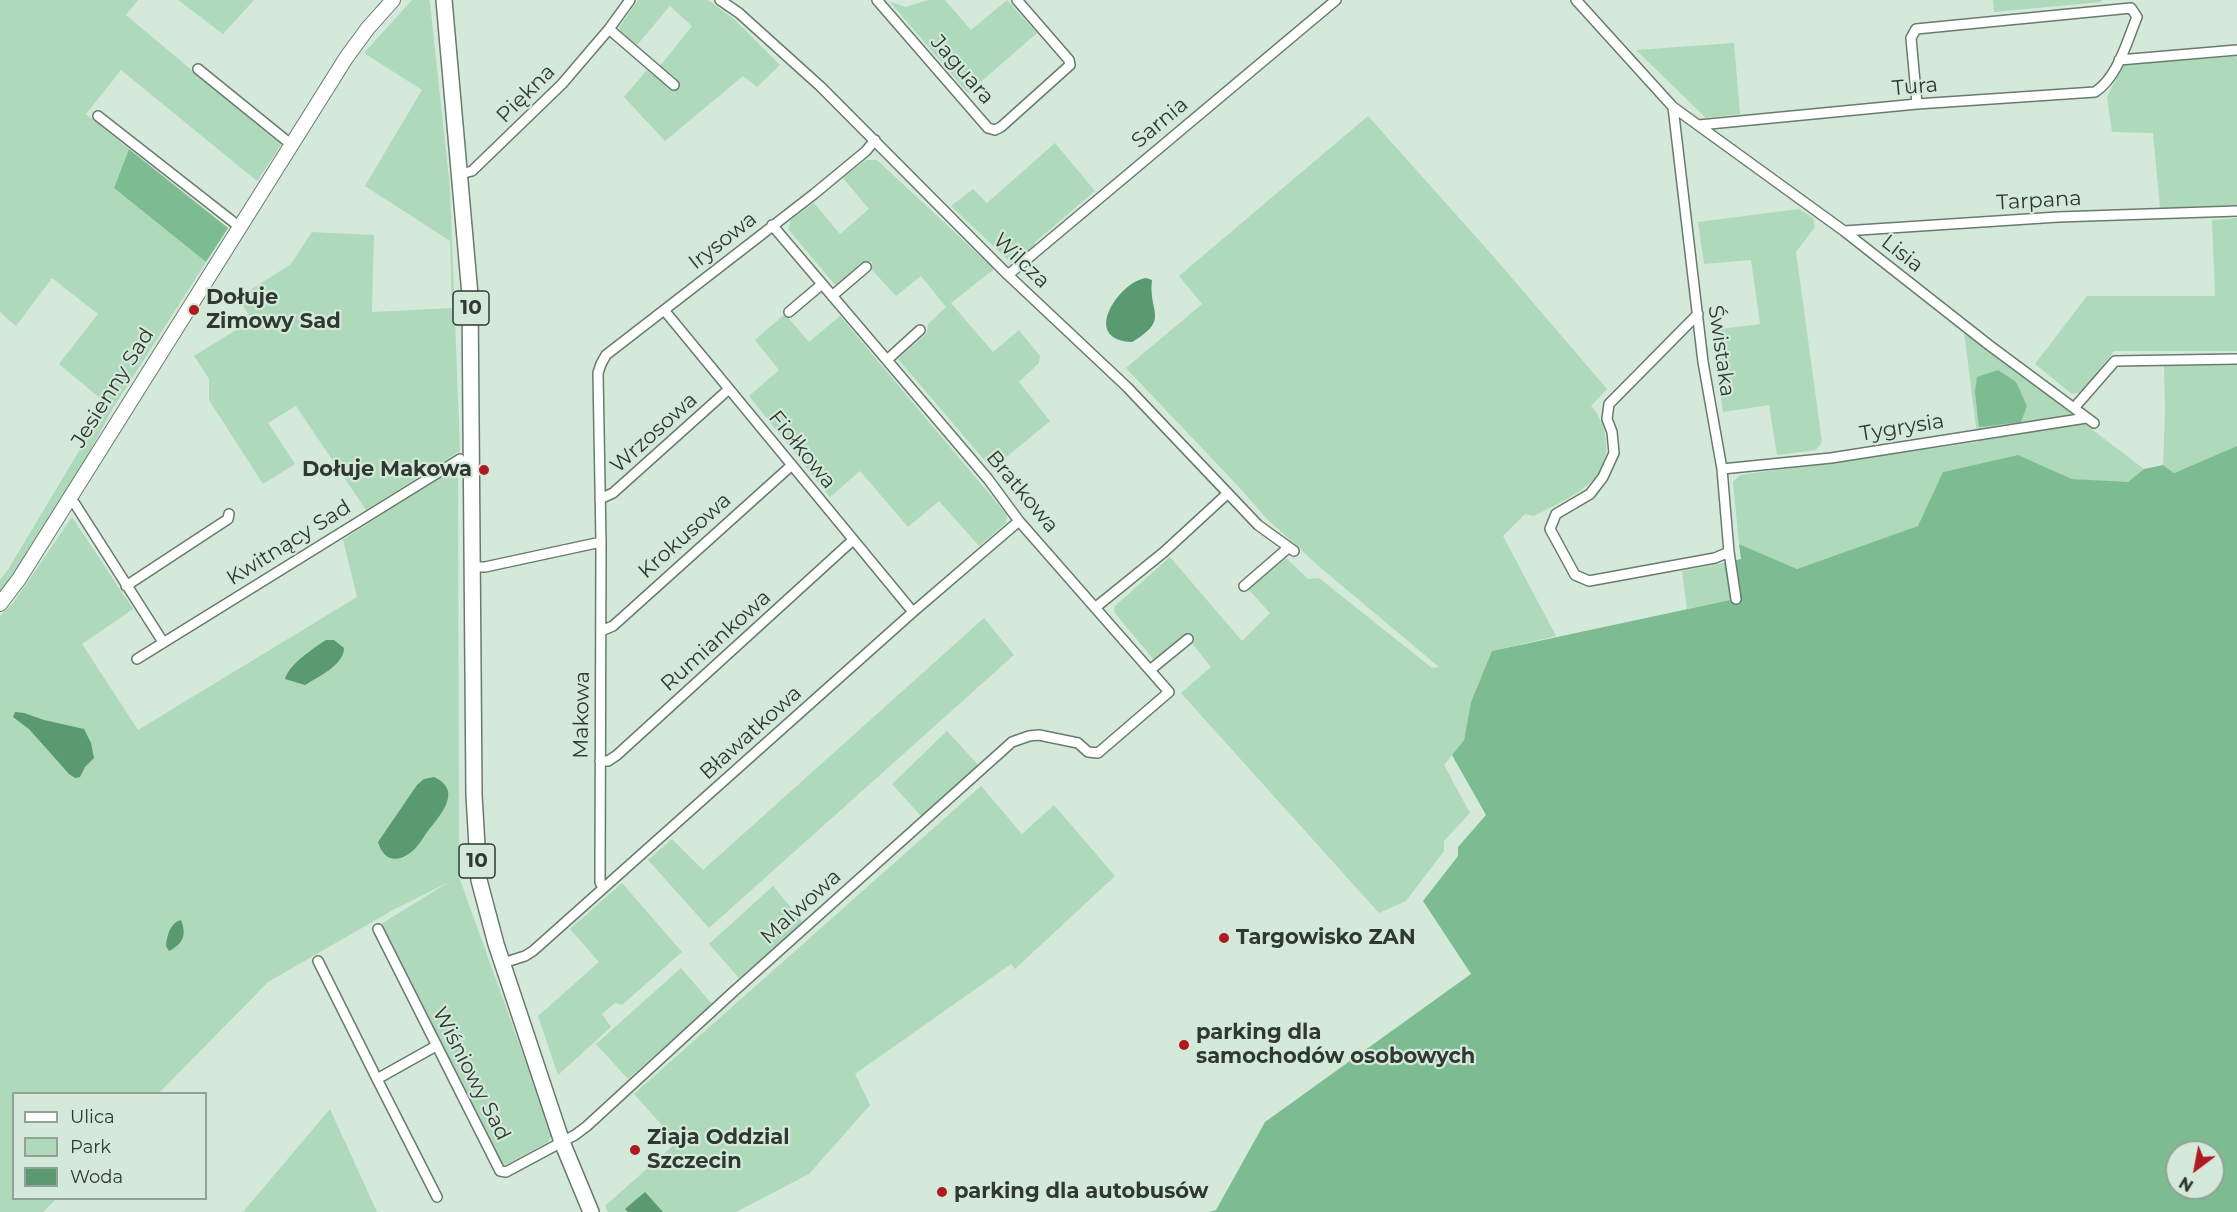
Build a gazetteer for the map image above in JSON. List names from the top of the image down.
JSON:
{
  "streets": {
    "main road": ["10"],
    "street": [
      "Jaguara",
      "Tura",
      "Piękna",
      "Sarnia",
      "Tarpana",
      "Irysowa",
      "Lisia",
      "Wilcza",
      "Świstaka",
      "Jesienny Sad",
      "Tygrysia",
      "Wrzosowa",
      "Fiołkowa",
      "Bratkowa",
      "Krokusowa",
      "Kwitnący Sad",
      "Rumiankowa",
      "Makowa",
      "Bławatkowa",
      "Malwowa",
      "Wiśniowy Sad"
    ]
  },
  "crossings": [
    ["Tura", "Lisia"],
    ["Piękna", "10"],
    ["Sarnia", "Wilcza"],
    ["Tarpana", "Lisia"],
    ["Irysowa", "Wilcza"],
    ["Irysowa", "Fiołkowa"],
    ["Irysowa", "Bratkowa"],
    ["Irysowa", "Makowa"],
    ["Lisia", "Świstaka"],
    ["Lisia", "Tygrysia"],
    ["10", "Bławatkowa"],
    ["10", "Malwowa"],
    ["10", "Wiśniowy Sad"],
    ["Świstaka", "Tygrysia"],
    ["Wrzosowa", "Fiołkowa"],
    ["Wrzosowa", "Makowa"],
    ["Fiołkowa", "Krokusowa"],
    ["Fiołkowa", "Rumiankowa"],
    ["Fiołkowa", "Bławatkowa"],
    ["Bratkowa", "Bławatkowa"],
    ["Bratkowa", "Malwowa"],
    ["Krokusowa", "Makowa"],
    ["Rumiankowa", "Makowa"],
    ["Makowa", "Bławatkowa"],
    ["Malwowa", "Wiśniowy Sad"]
  ],
  "places": [
    "Dołuje Zimowy Sad",
    "Dołuje Makowa",
    "Targowisko ZAN",
    "parking dla samochodów osobowych",
    "Ziaja Oddzial Szczecin",
    "parking dla autobusów"
  ],
  "legend": ["Ulica", "Park", "Woda"],
  "north": "bottom left"
}
